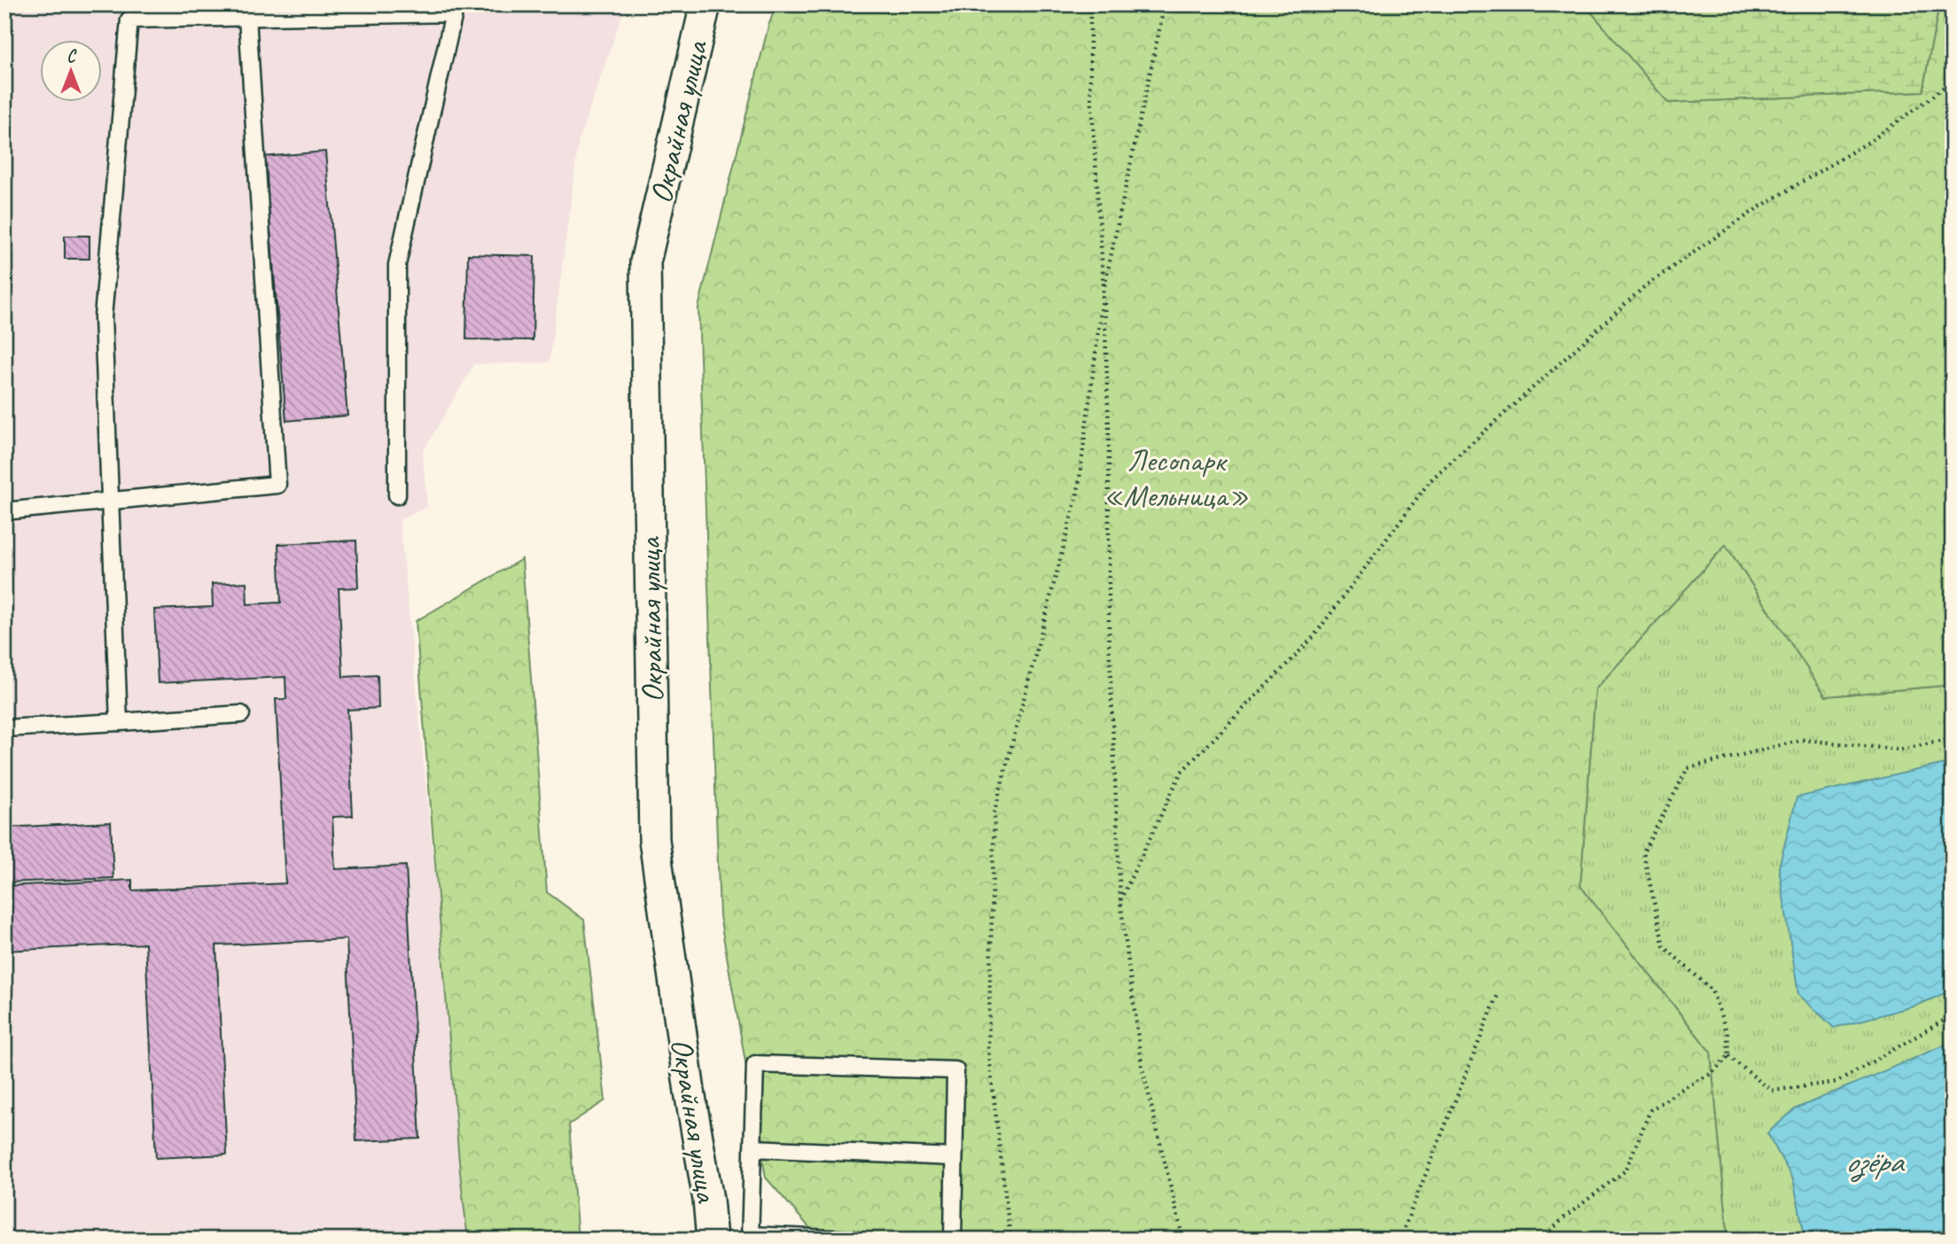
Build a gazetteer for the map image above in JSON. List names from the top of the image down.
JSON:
{
  "streets": {
    "street": ["Окрайная улица"]
  },
  "water": ["озёра"],
  "parks": ["Лесопарк «Мельница»"],
  "north": "top"
}
